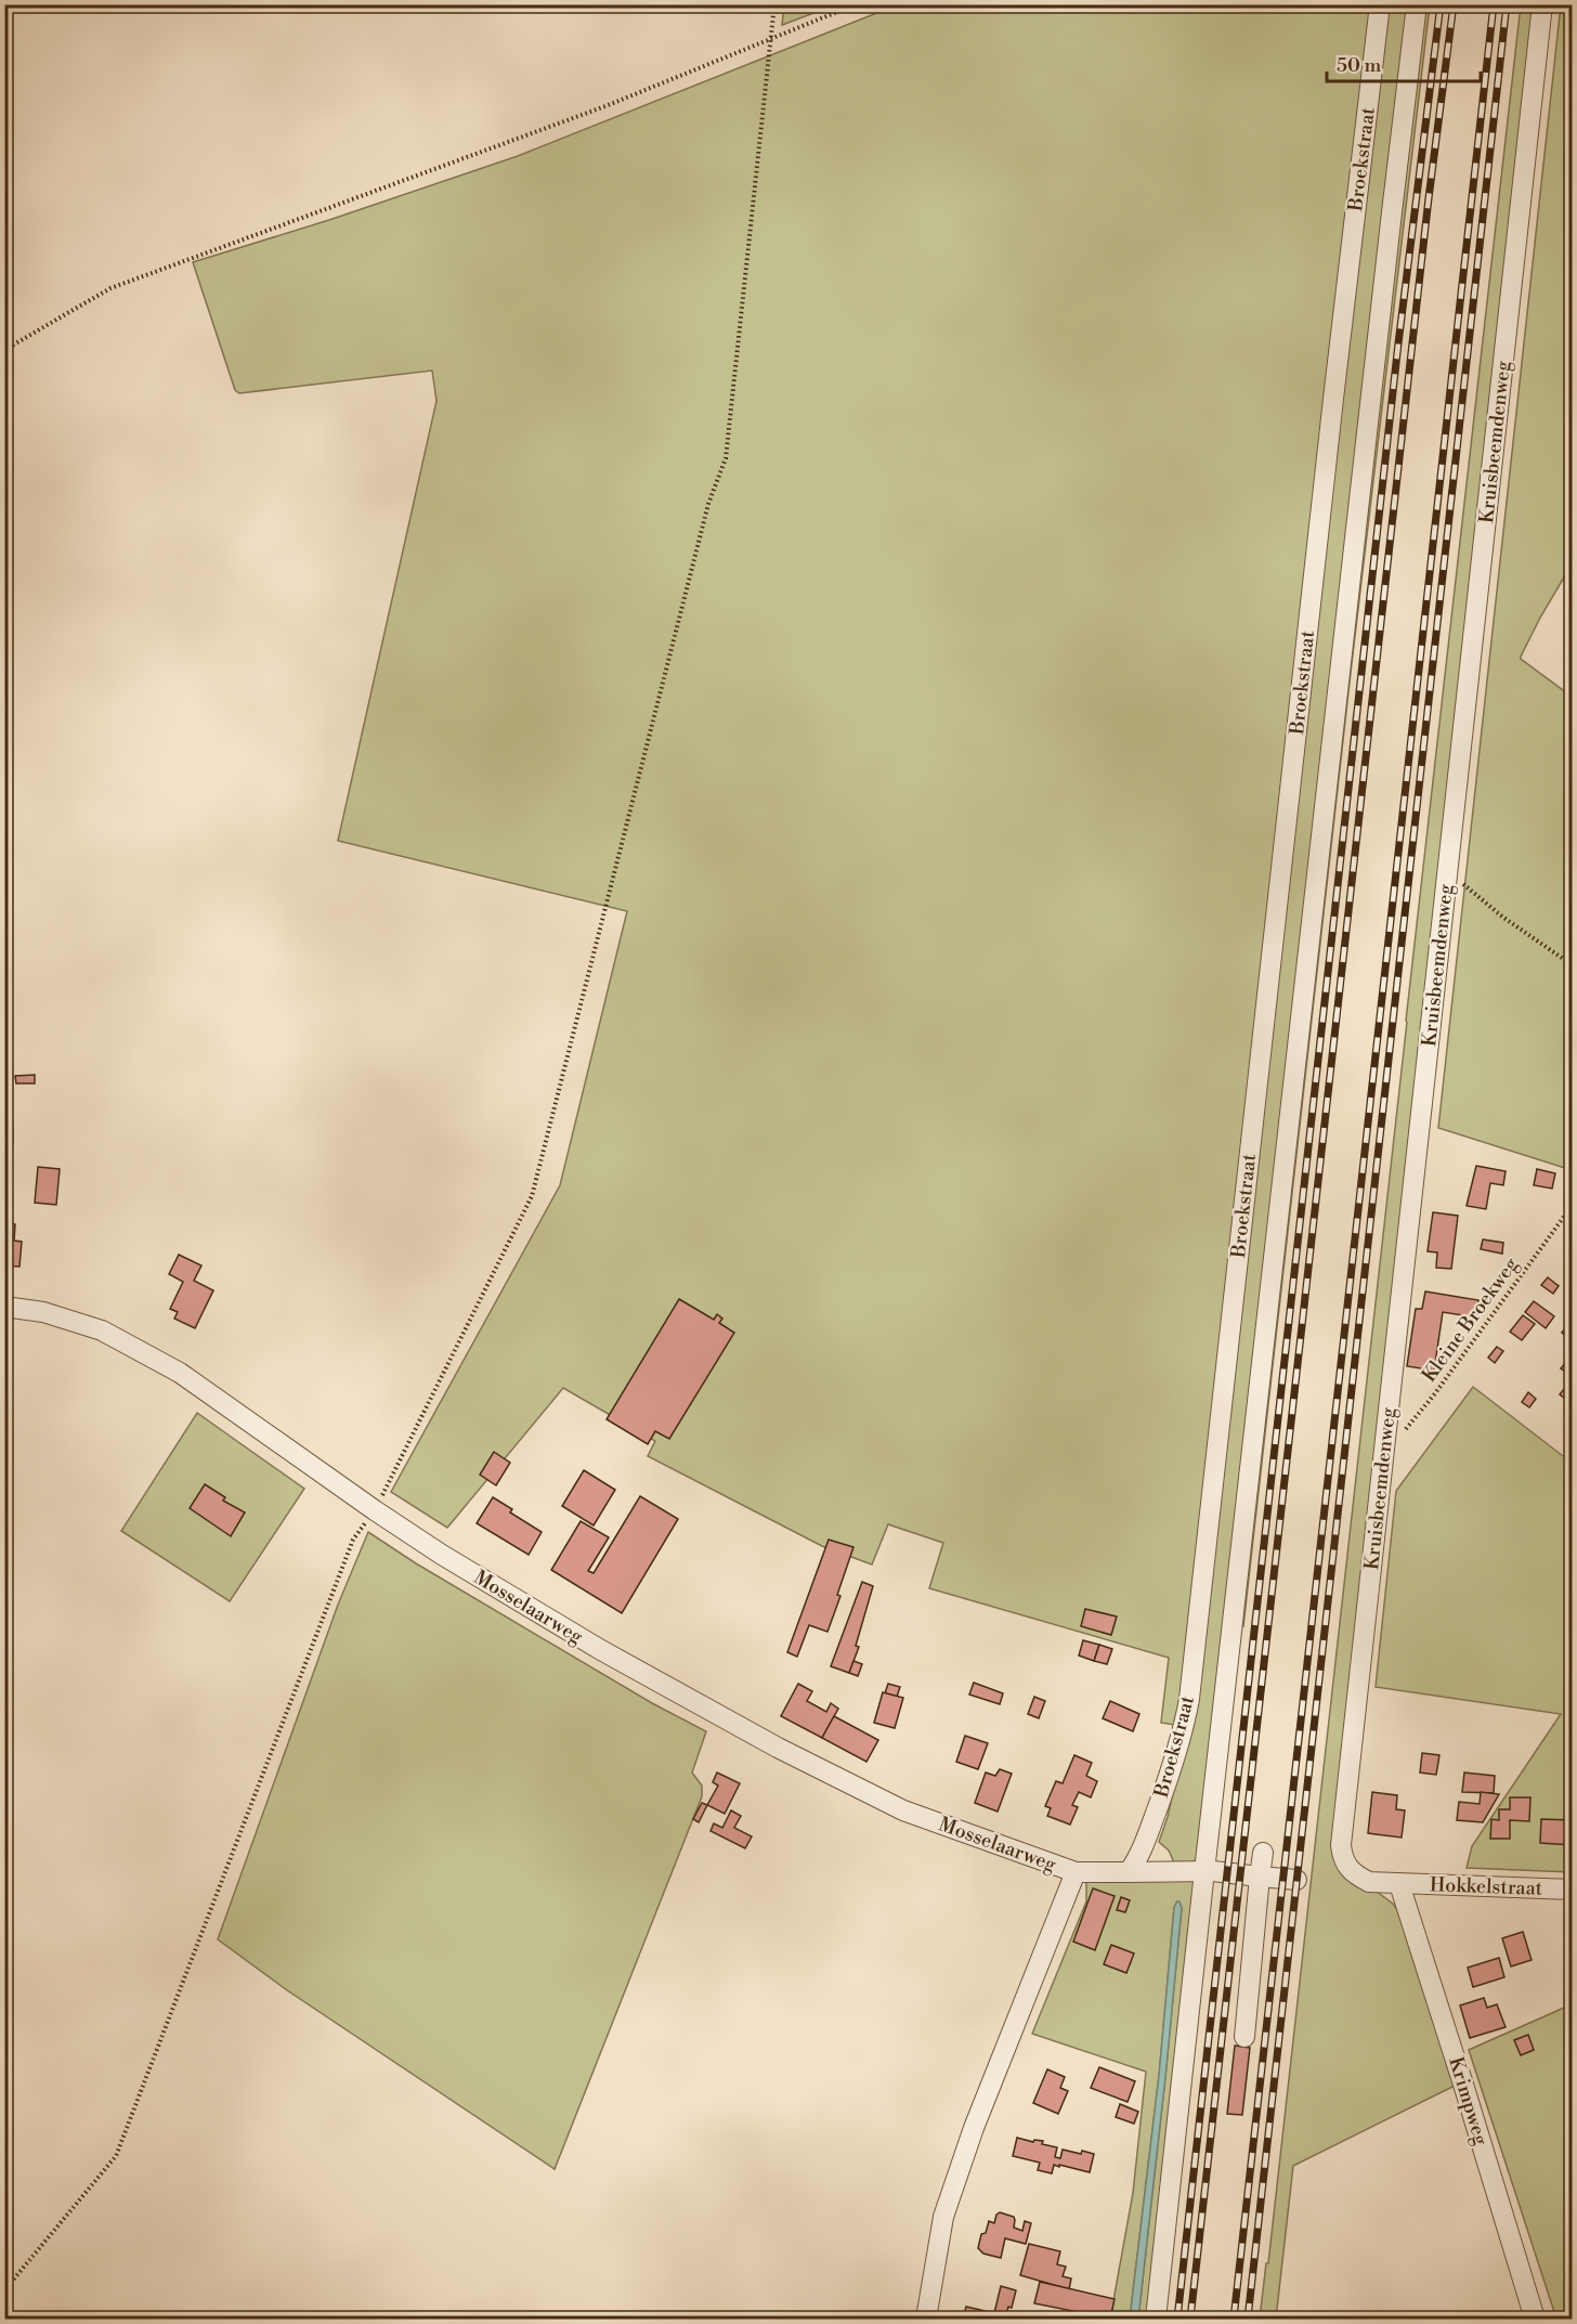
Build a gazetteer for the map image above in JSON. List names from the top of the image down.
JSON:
{
  "streets": {
    "street": [
      "Broekstraat",
      "Kruisbeemdenweg",
      "Mosselaarweg",
      "Hokkelstraat",
      "Krimpweg"
    ],
    "path": ["Kleine Broekweg"]
  },
  "crossings": [
    ["Kruisbeemdenweg", "Kleine Broekweg"],
    ["Kruisbeemdenweg", "Hokkelstraat"],
    ["Kruisbeemdenweg", "Krimpweg"],
    ["Hokkelstraat", "Krimpweg"]
  ],
  "scale_bar": "50 m"
}
